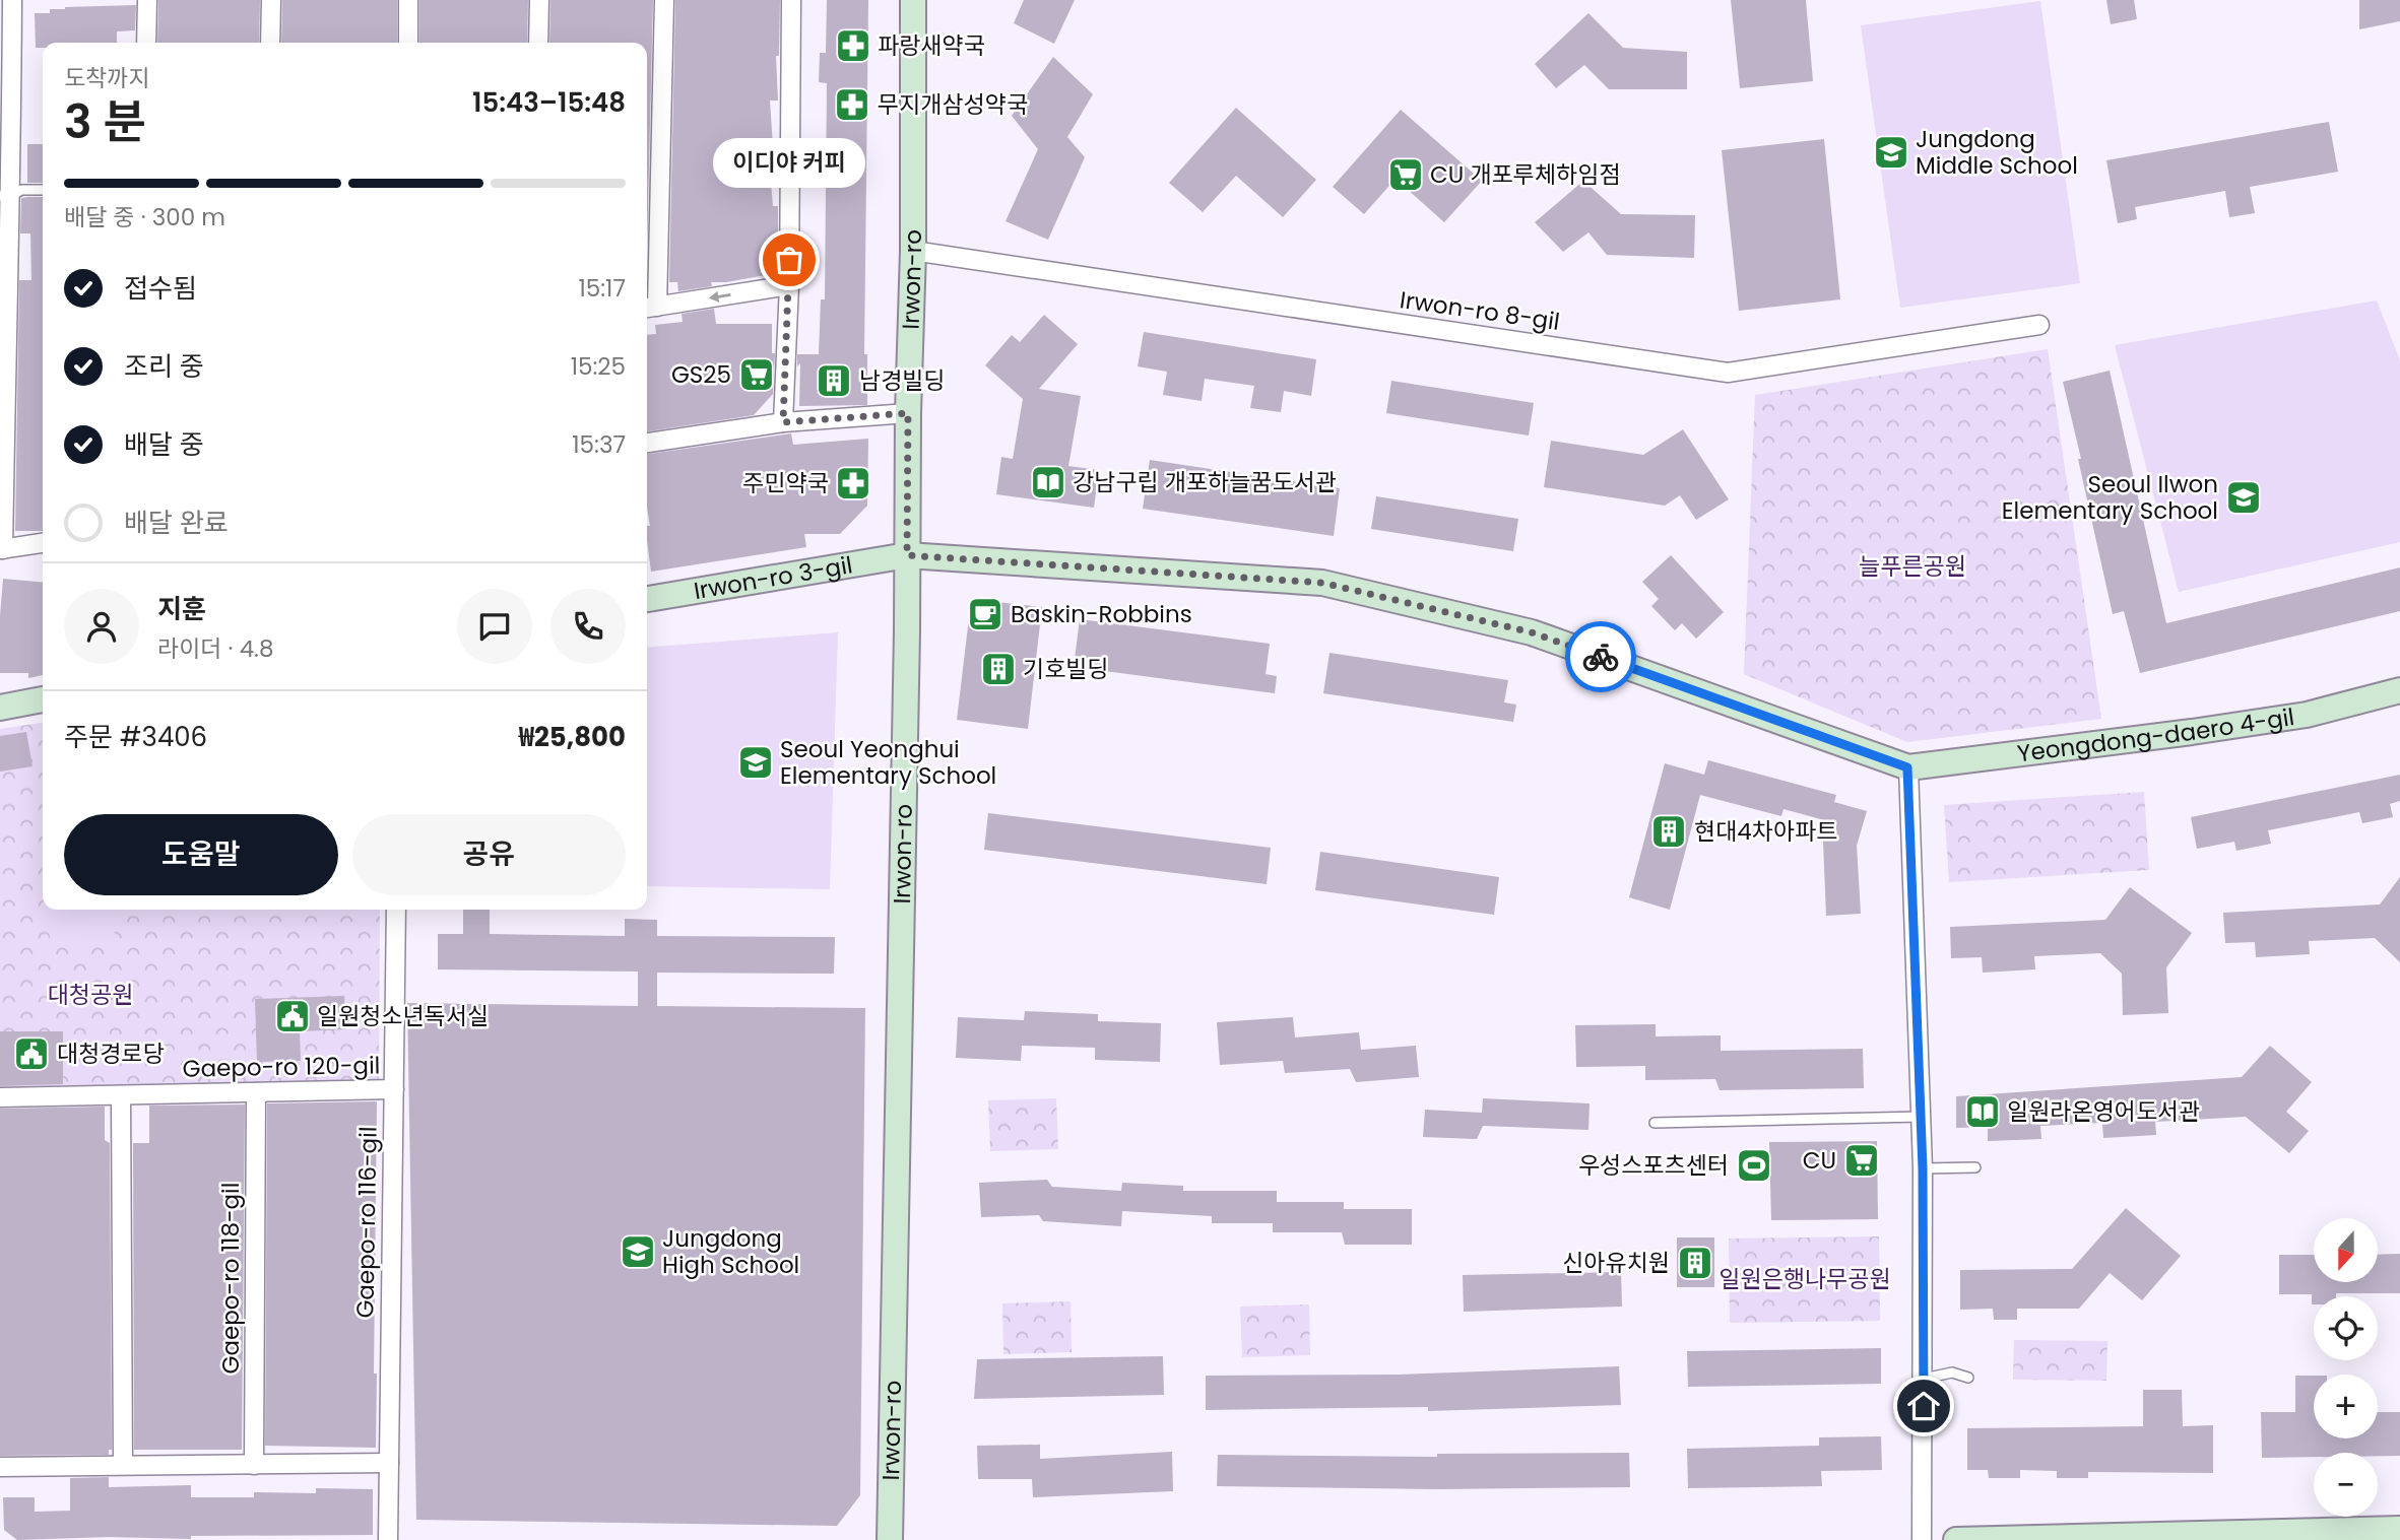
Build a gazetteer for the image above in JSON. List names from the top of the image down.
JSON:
{
  "streets": {
    "street": [
      "Irwon-ro",
      "Irwon-ro 8-gil",
      "Irwon-ro 3-gil",
      "Yeongdong-daero 4-gil",
      "Gaepo-ro 120-gil",
      "Gaepo-ro 116-gil",
      "Gaepo-ro 118-gil"
    ]
  },
  "crossings": [
    ["Irwon-ro", "Irwon-ro 8-gil"],
    ["Irwon-ro", "Irwon-ro 3-gil"],
    ["Irwon-ro 3-gil", "Yeongdong-daero 4-gil"],
    ["Gaepo-ro 120-gil", "Gaepo-ro 116-gil"],
    ["Gaepo-ro 120-gil", "Gaepo-ro 118-gil"]
  ],
  "parks": ["늘푸른공원", "대청공원", "일원은행나무공원"],
  "places": {
    "pharmacy": ["파랑새약국", "무지개삼성약국", "주민약국"],
    "school or university": [
      "Jungdong Middle School",
      "Seoul Ilwon Elementary School",
      "Seoul Yeonghui Elementary School",
      "Jungdong High School"
    ],
    "supermarket": ["CU 개포루체하임점", "GS25", "CU"],
    "other": ["이디야 커피"],
    "building": [
      "남경빌딩",
      "기호빌딩",
      "현대4차아파트",
      "신아유치원"
    ],
    "library": ["강남구립 개포하늘꿈도서관", "일원라온영어도서관"],
    "cafe": ["Baskin-Robbins"],
    "public building": ["일원청소년독서실", "대청경로당"],
    "sports": ["우성스포츠센터"]
  },
  "north": "bottom",
  "page": {
    "heading": ["3 분", "도착까지", "15:43–15:48"],
    "panel": [
      "지훈",
      "라이더 · 4.8",
      "주문 #3406",
      "₩25,800"
    ],
    "bubble": "이디야 커피",
    "bar": "배달 중 · 300 m",
    "list": [
      ["접수됨", "15:17"],
      ["조리 중", "15:25"],
      ["배달 중", "15:37"],
      "배달 완료"
    ],
    "buttons": ["도움말", "공유"],
    "map_buttons": ["+", "−"]
  }
}
